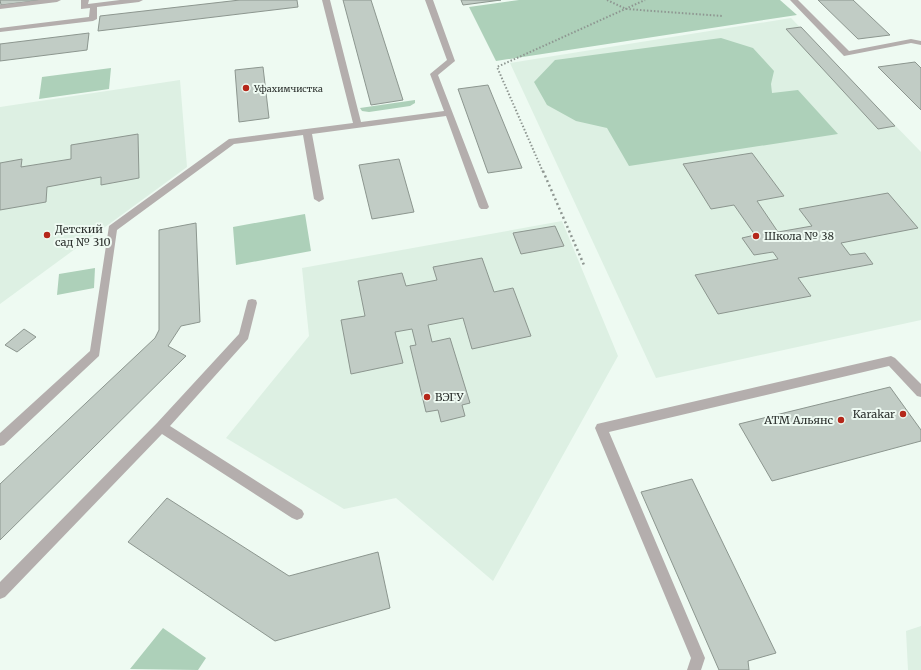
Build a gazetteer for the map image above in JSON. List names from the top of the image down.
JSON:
{
  "places": [
    "Уфахимчистка",
    "Детский сад № 310",
    "Школа № 38",
    "ВЭГУ",
    "Karakar",
    "АТМ Альянс"
  ]
}
